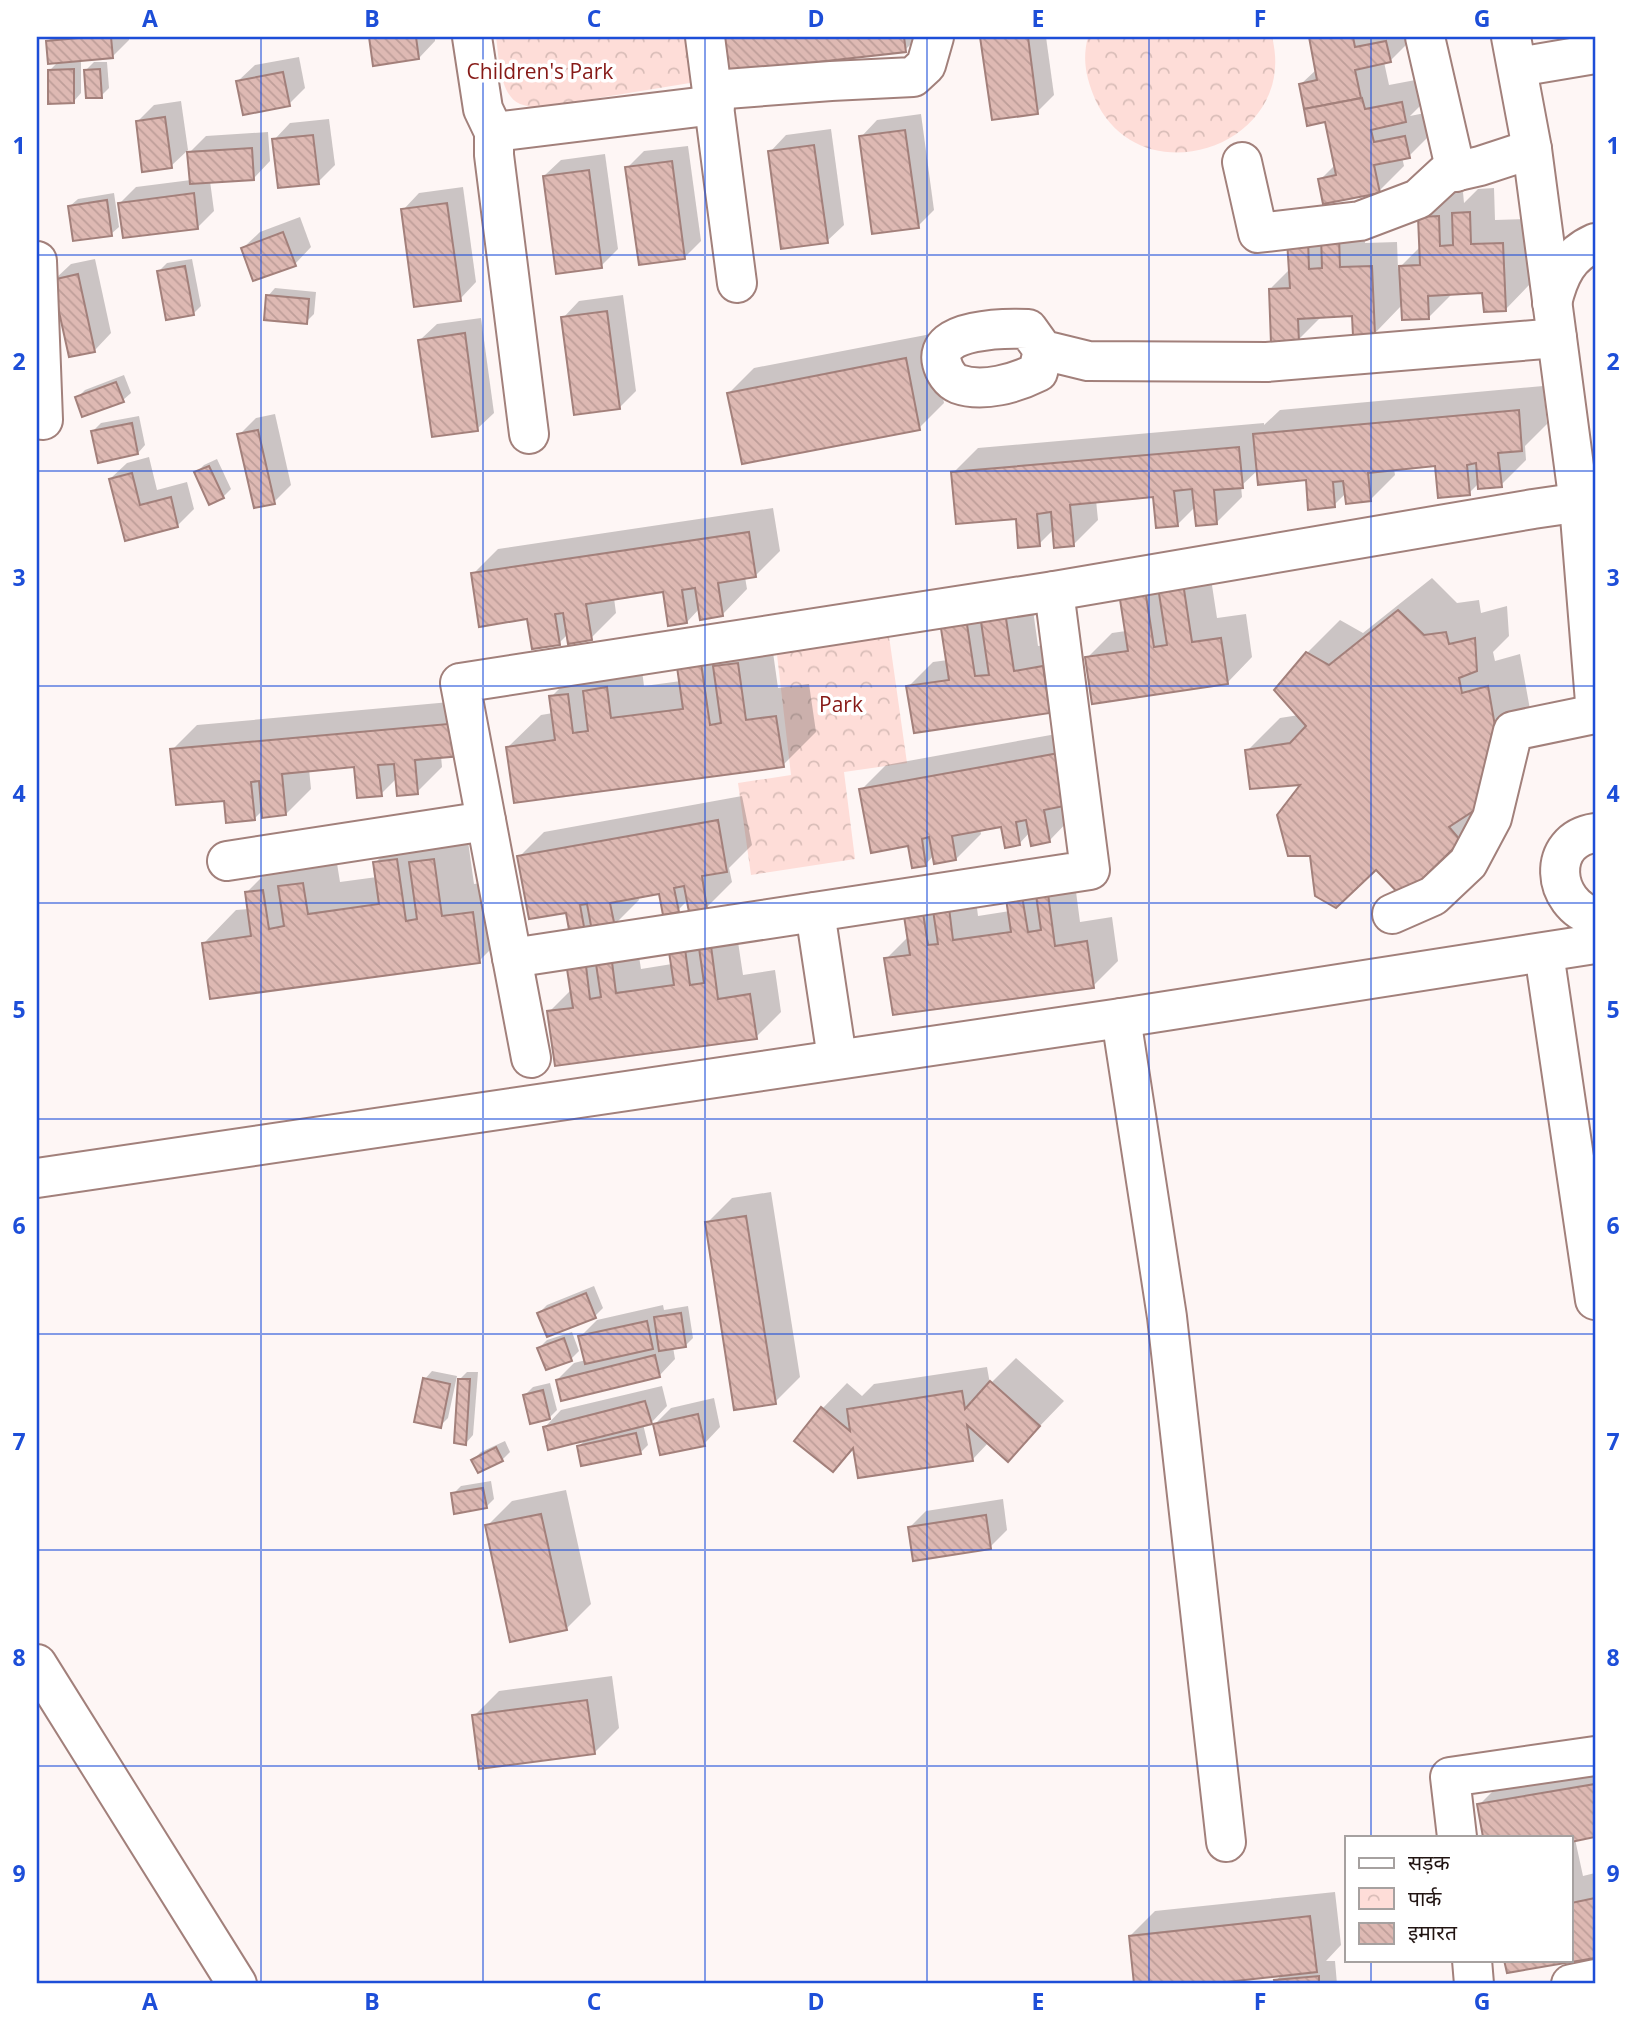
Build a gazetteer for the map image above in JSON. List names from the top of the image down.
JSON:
{
  "parks": ["Children's Park", "Park"],
  "legend": ["सड़क", "पार्क", "इमारत"],
  "grid": {
    "columns": [
      "A",
      "B",
      "C",
      "D",
      "E",
      "F",
      "G"
    ],
    "rows": [
      "1",
      "2",
      "3",
      "4",
      "5",
      "6",
      "7",
      "8",
      "9"
    ]
  }
}
